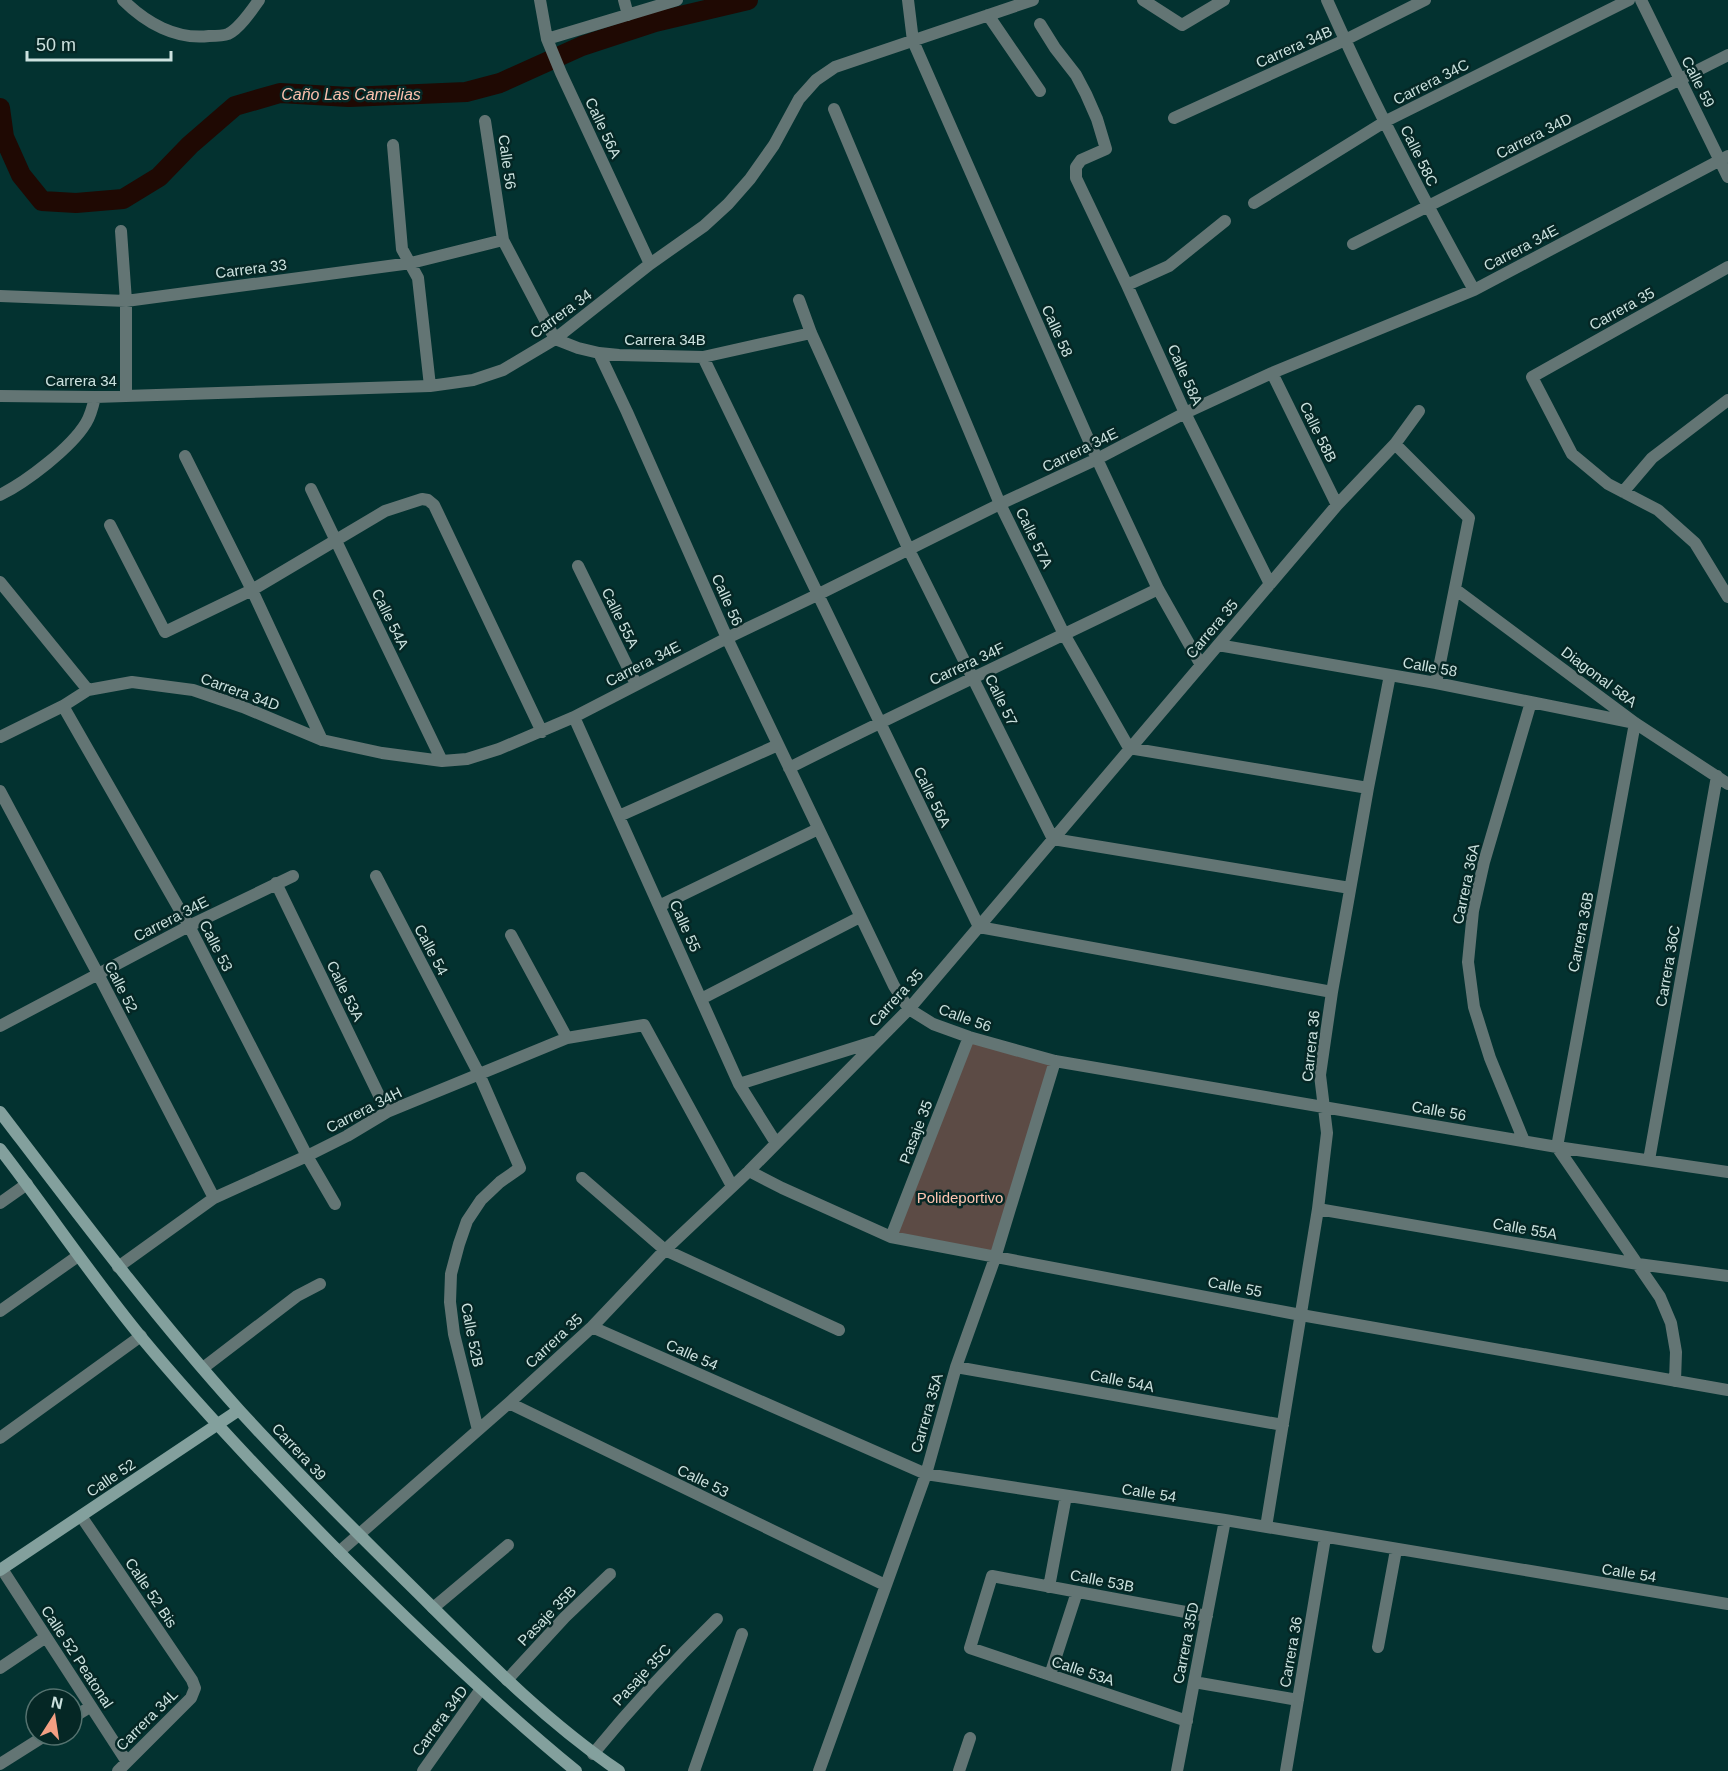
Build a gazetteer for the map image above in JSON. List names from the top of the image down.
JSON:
{
  "streets": {
    "main road": ["Calle 52", "Carrera 39"],
    "street": [
      "Carrera 34B",
      "Carrera 34C",
      "Calle 59",
      "Calle 56A",
      "Carrera 34D",
      "Calle 58C",
      "Calle 56",
      "Carrera 34E",
      "Carrera 33",
      "Carrera 35",
      "Carrera 34",
      "Calle 58",
      "Calle 58A",
      "Calle 58B",
      "Calle 57A",
      "Calle 55A",
      "Calle 54A",
      "Carrera 34F",
      "Diagonal 58A",
      "Calle 57",
      "Carrera 36A",
      "Calle 55",
      "Carrera 36B",
      "Calle 53",
      "Calle 54",
      "Carrera 36C",
      "Calle 53A",
      "Carrera 36",
      "Carrera 34H",
      "Pasaje 35",
      "Calle 52B",
      "Carrera 35A",
      "Calle 53B",
      "Calle 52 Bis",
      "Pasaje 35B",
      "Carrera 35D",
      "Calle 52 Peatonal",
      "Pasaje 35C",
      "Carrera 34L"
    ]
  },
  "crossings": [
    ["Carrera 34B", "Calle 56A"],
    ["Carrera 34B", "Calle 58C"],
    ["Carrera 34B", "Calle 56"],
    ["Carrera 34B", "Carrera 34"],
    ["Carrera 34B", "Calle 57"],
    ["Carrera 34C", "Calle 58C"],
    ["Calle 59", "Carrera 34D"],
    ["Calle 59", "Carrera 34E"],
    ["Calle 56A", "Carrera 34E"],
    ["Calle 56A", "Carrera 35"],
    ["Calle 56A", "Carrera 34"],
    ["Calle 56A", "Carrera 34F"],
    ["Carrera 34D", "Calle 58C"],
    ["Carrera 34D", "Carrera 34E"],
    ["Carrera 34D", "Calle 54A"],
    ["Carrera 34D", "Calle 53"],
    ["Calle 58C", "Carrera 34E"],
    ["Calle 56", "Carrera 34E"],
    ["Calle 56", "Carrera 33"],
    ["Calle 56", "Carrera 35"],
    ["Calle 56", "Carrera 34"],
    ["Calle 56", "Carrera 34F"],
    ["Calle 56", "Carrera 36A"],
    ["Calle 56", "Carrera 36B"],
    ["Calle 56", "Carrera 36C"],
    ["Calle 56", "Carrera 36"],
    ["Calle 56", "Pasaje 35"],
    ["Calle 56", "Carrera 35A"],
    ["Carrera 34E", "Calle 58"],
    ["Carrera 34E", "Calle 58A"],
    ["Carrera 34E", "Calle 58B"],
    ["Carrera 34E", "Calle 57A"],
    ["Carrera 34E", "Calle 55A"],
    ["Carrera 34E", "Calle 54A"],
    ["Carrera 34E", "Calle 57"],
    ["Carrera 34E", "Calle 55"],
    ["Carrera 34E", "Calle 53"],
    ["Carrera 34E", "Calle 52"],
    ["Carrera 34E", "Calle 53A"],
    ["Carrera 35", "Calle 58"],
    ["Carrera 35", "Calle 58A"],
    ["Carrera 35", "Calle 58B"],
    ["Carrera 35", "Calle 57A"],
    ["Carrera 35", "Calle 57"],
    ["Carrera 35", "Calle 55"],
    ["Carrera 35", "Calle 53"],
    ["Carrera 35", "Calle 54"],
    ["Carrera 35", "Carrera 34H"],
    ["Carrera 35", "Calle 52B"],
    ["Carrera 35", "Carrera 39"],
    ["Carrera 34", "Calle 58"],
    ["Calle 58", "Carrera 34F"],
    ["Calle 58", "Diagonal 58A"],
    ["Calle 58", "Carrera 36A"],
    ["Calle 58", "Carrera 36B"],
    ["Calle 58", "Carrera 36"],
    ["Calle 57A", "Carrera 34F"],
    ["Calle 55A", "Carrera 36"],
    ["Calle 54A", "Carrera 36"],
    ["Calle 54A", "Carrera 35A"],
    ["Carrera 34F", "Calle 57"],
    ["Diagonal 58A", "Carrera 36B"],
    ["Diagonal 58A", "Carrera 36C"],
    ["Calle 55", "Carrera 36"],
    ["Calle 55", "Pasaje 35"],
    ["Calle 55", "Carrera 35A"],
    ["Calle 53", "Carrera 34H"],
    ["Calle 53", "Carrera 35A"],
    ["Calle 54", "Carrera 36"],
    ["Calle 54", "Carrera 34H"],
    ["Calle 54", "Calle 52B"],
    ["Calle 54", "Carrera 35A"],
    ["Calle 54", "Carrera 35D"],
    ["Calle 52", "Carrera 34H"],
    ["Calle 52", "Carrera 39"],
    ["Calle 52", "Calle 52 Bis"],
    ["Calle 52", "Calle 52 Peatonal"],
    ["Calle 53A", "Carrera 34H"],
    ["Calle 53A", "Calle 53B"],
    ["Calle 53A", "Carrera 35D"],
    ["Carrera 34H", "Carrera 39"],
    ["Carrera 39", "Pasaje 35B"],
    ["Carrera 39", "Pasaje 35C"],
    ["Calle 53B", "Carrera 35D"],
    ["Calle 52 Bis", "Carrera 34L"],
    ["Calle 52 Peatonal", "Carrera 34L"]
  ],
  "water": ["Caño Las Camelias"],
  "parks": ["Polideportivo"],
  "scale_bar": "50 m",
  "north": "top"
}
